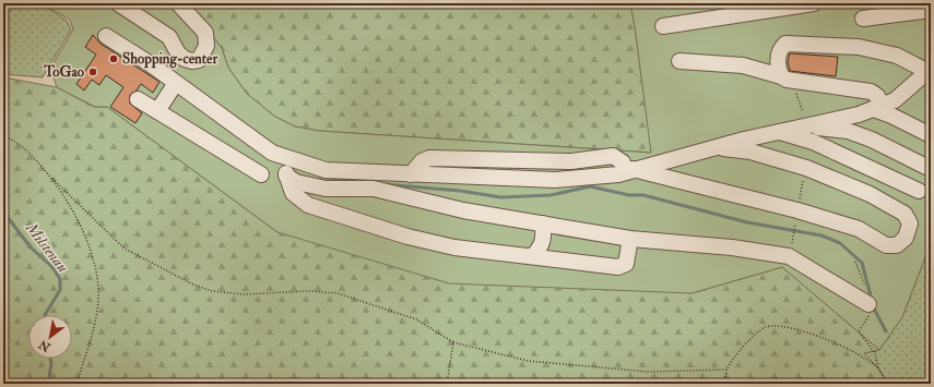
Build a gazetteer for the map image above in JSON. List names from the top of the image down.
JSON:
{
  "water": ["Milstenau"],
  "places": ["Shopping-center", "ToGao"],
  "north": "bottom left"
}
